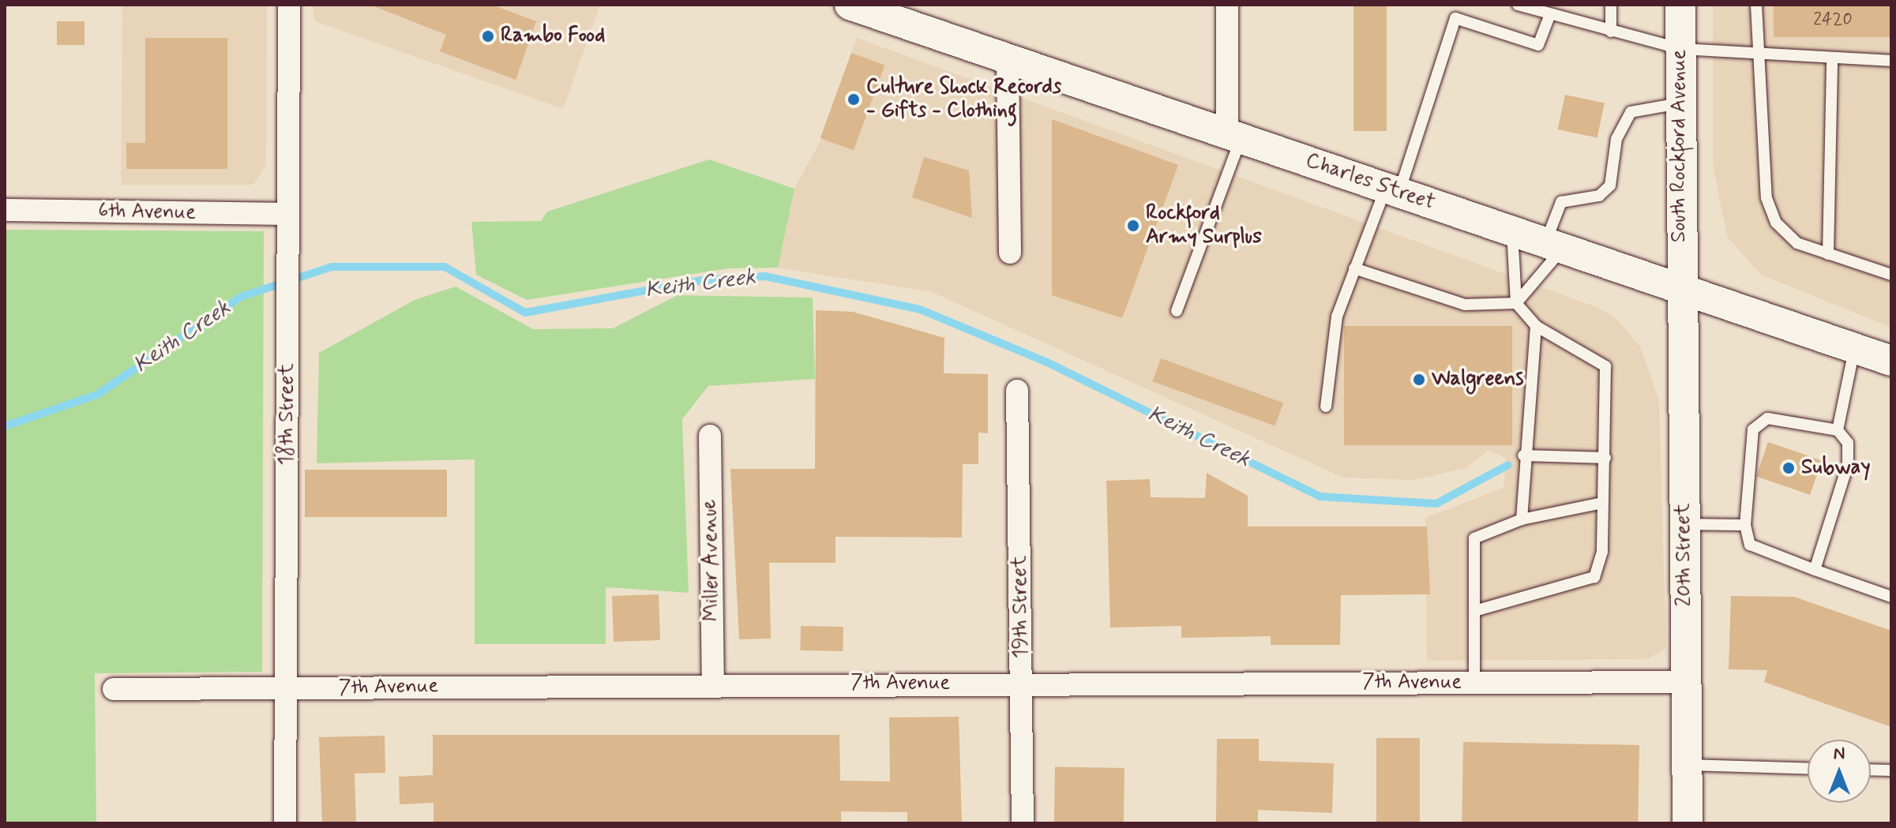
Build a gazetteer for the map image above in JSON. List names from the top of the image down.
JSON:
{
  "streets": {
    "main road": ["South Rockford Avenue", "Charles Street", "20th Street"],
    "street": [
      "6th Avenue",
      "18th Street",
      "Miller Avenue",
      "19th Street",
      "7th Avenue"
    ]
  },
  "crossings": [
    ["South Rockford Avenue", "Charles Street"],
    ["South Rockford Avenue", "20th Street"],
    ["Charles Street", "20th Street"],
    ["6th Avenue", "18th Street"],
    ["18th Street", "7th Avenue"],
    ["20th Street", "7th Avenue"],
    ["Miller Avenue", "7th Avenue"],
    ["19th Street", "7th Avenue"]
  ],
  "water": ["Keith Creek"],
  "places": [
    "Rambo Food",
    "Culture Shock Records - Gifts - Clothing",
    "Rockford Army Surplus",
    "Walgreens",
    "Subway"
  ],
  "house_numbers": ["2420"],
  "north": "top"
}
